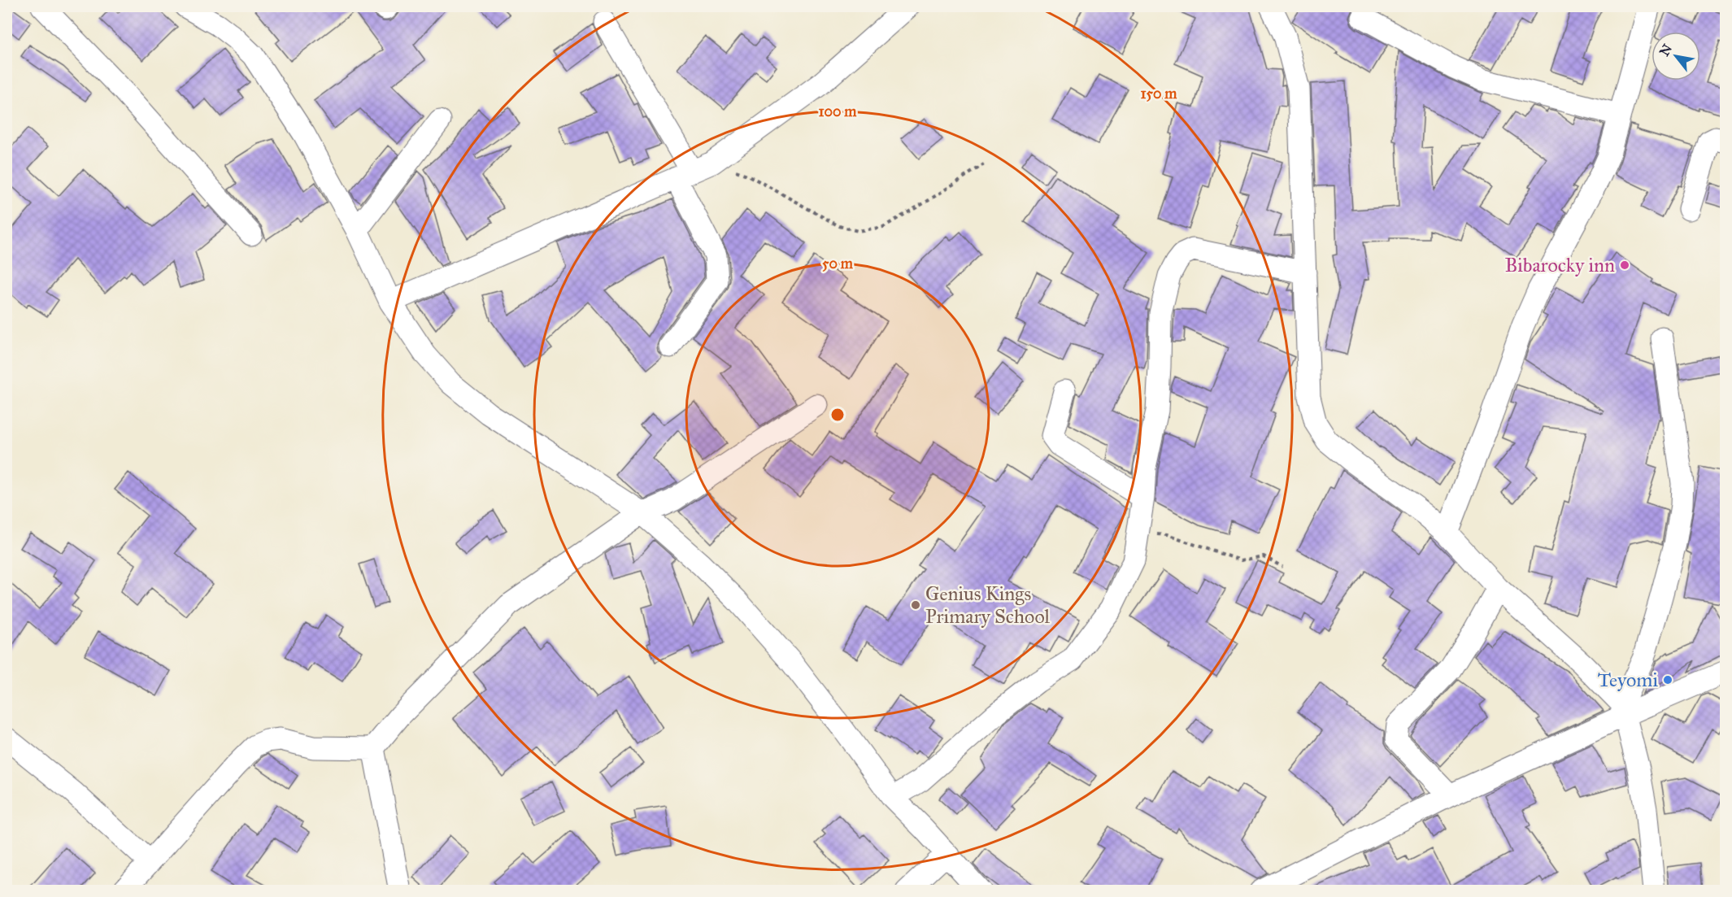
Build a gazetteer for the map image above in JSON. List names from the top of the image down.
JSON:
{
  "places": ["Bibarocky inn", "Genius Kings Primary School", "Teyomi"],
  "north": "top left",
  "rings": ["150 m", "100 m", "50 m"]
}
